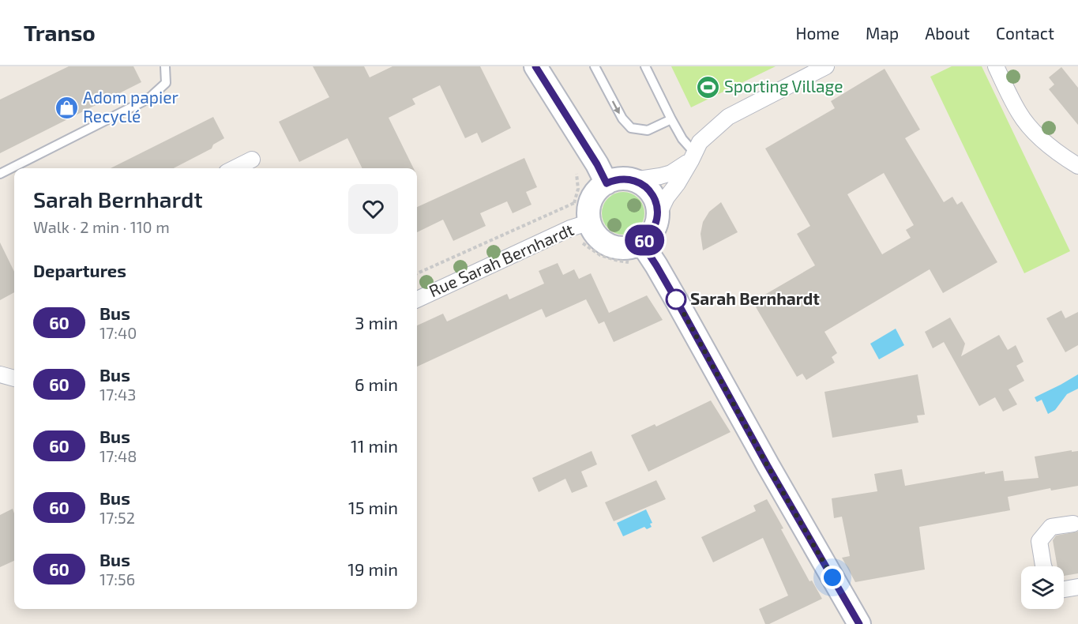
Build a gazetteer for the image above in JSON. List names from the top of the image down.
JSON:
{
  "streets": {
    "street": ["Rue Sarah Bernhardt"]
  },
  "places": {
    "sports": ["Sporting Village"],
    "shop": ["Adom papier Recyclé"],
    "other": ["Sarah Bernhardt"]
  },
  "lines": ["bus line 60"],
  "page": {
    "header": "Transo",
    "nav": [
      "Home",
      "Map",
      "About",
      "Contact"
    ],
    "on_map": "60",
    "heading": [
      ["Sarah Bernhardt", "Walk · 2 min · 110 m"],
      "Departures"
    ],
    "list": [
      {
        "mark": "60",
        "name": "Bus",
        "note": "17:40",
        "value": "3 min"
      },
      {
        "mark": "60",
        "name": "Bus",
        "note": "17:43",
        "value": "6 min"
      },
      {
        "mark": "60",
        "name": "Bus",
        "note": "17:48",
        "value": "11 min"
      },
      {
        "mark": "60",
        "name": "Bus",
        "note": "17:52",
        "value": "15 min"
      },
      {
        "mark": "60",
        "name": "Bus",
        "note": "17:56",
        "value": "19 min"
      }
    ]
  }
}
